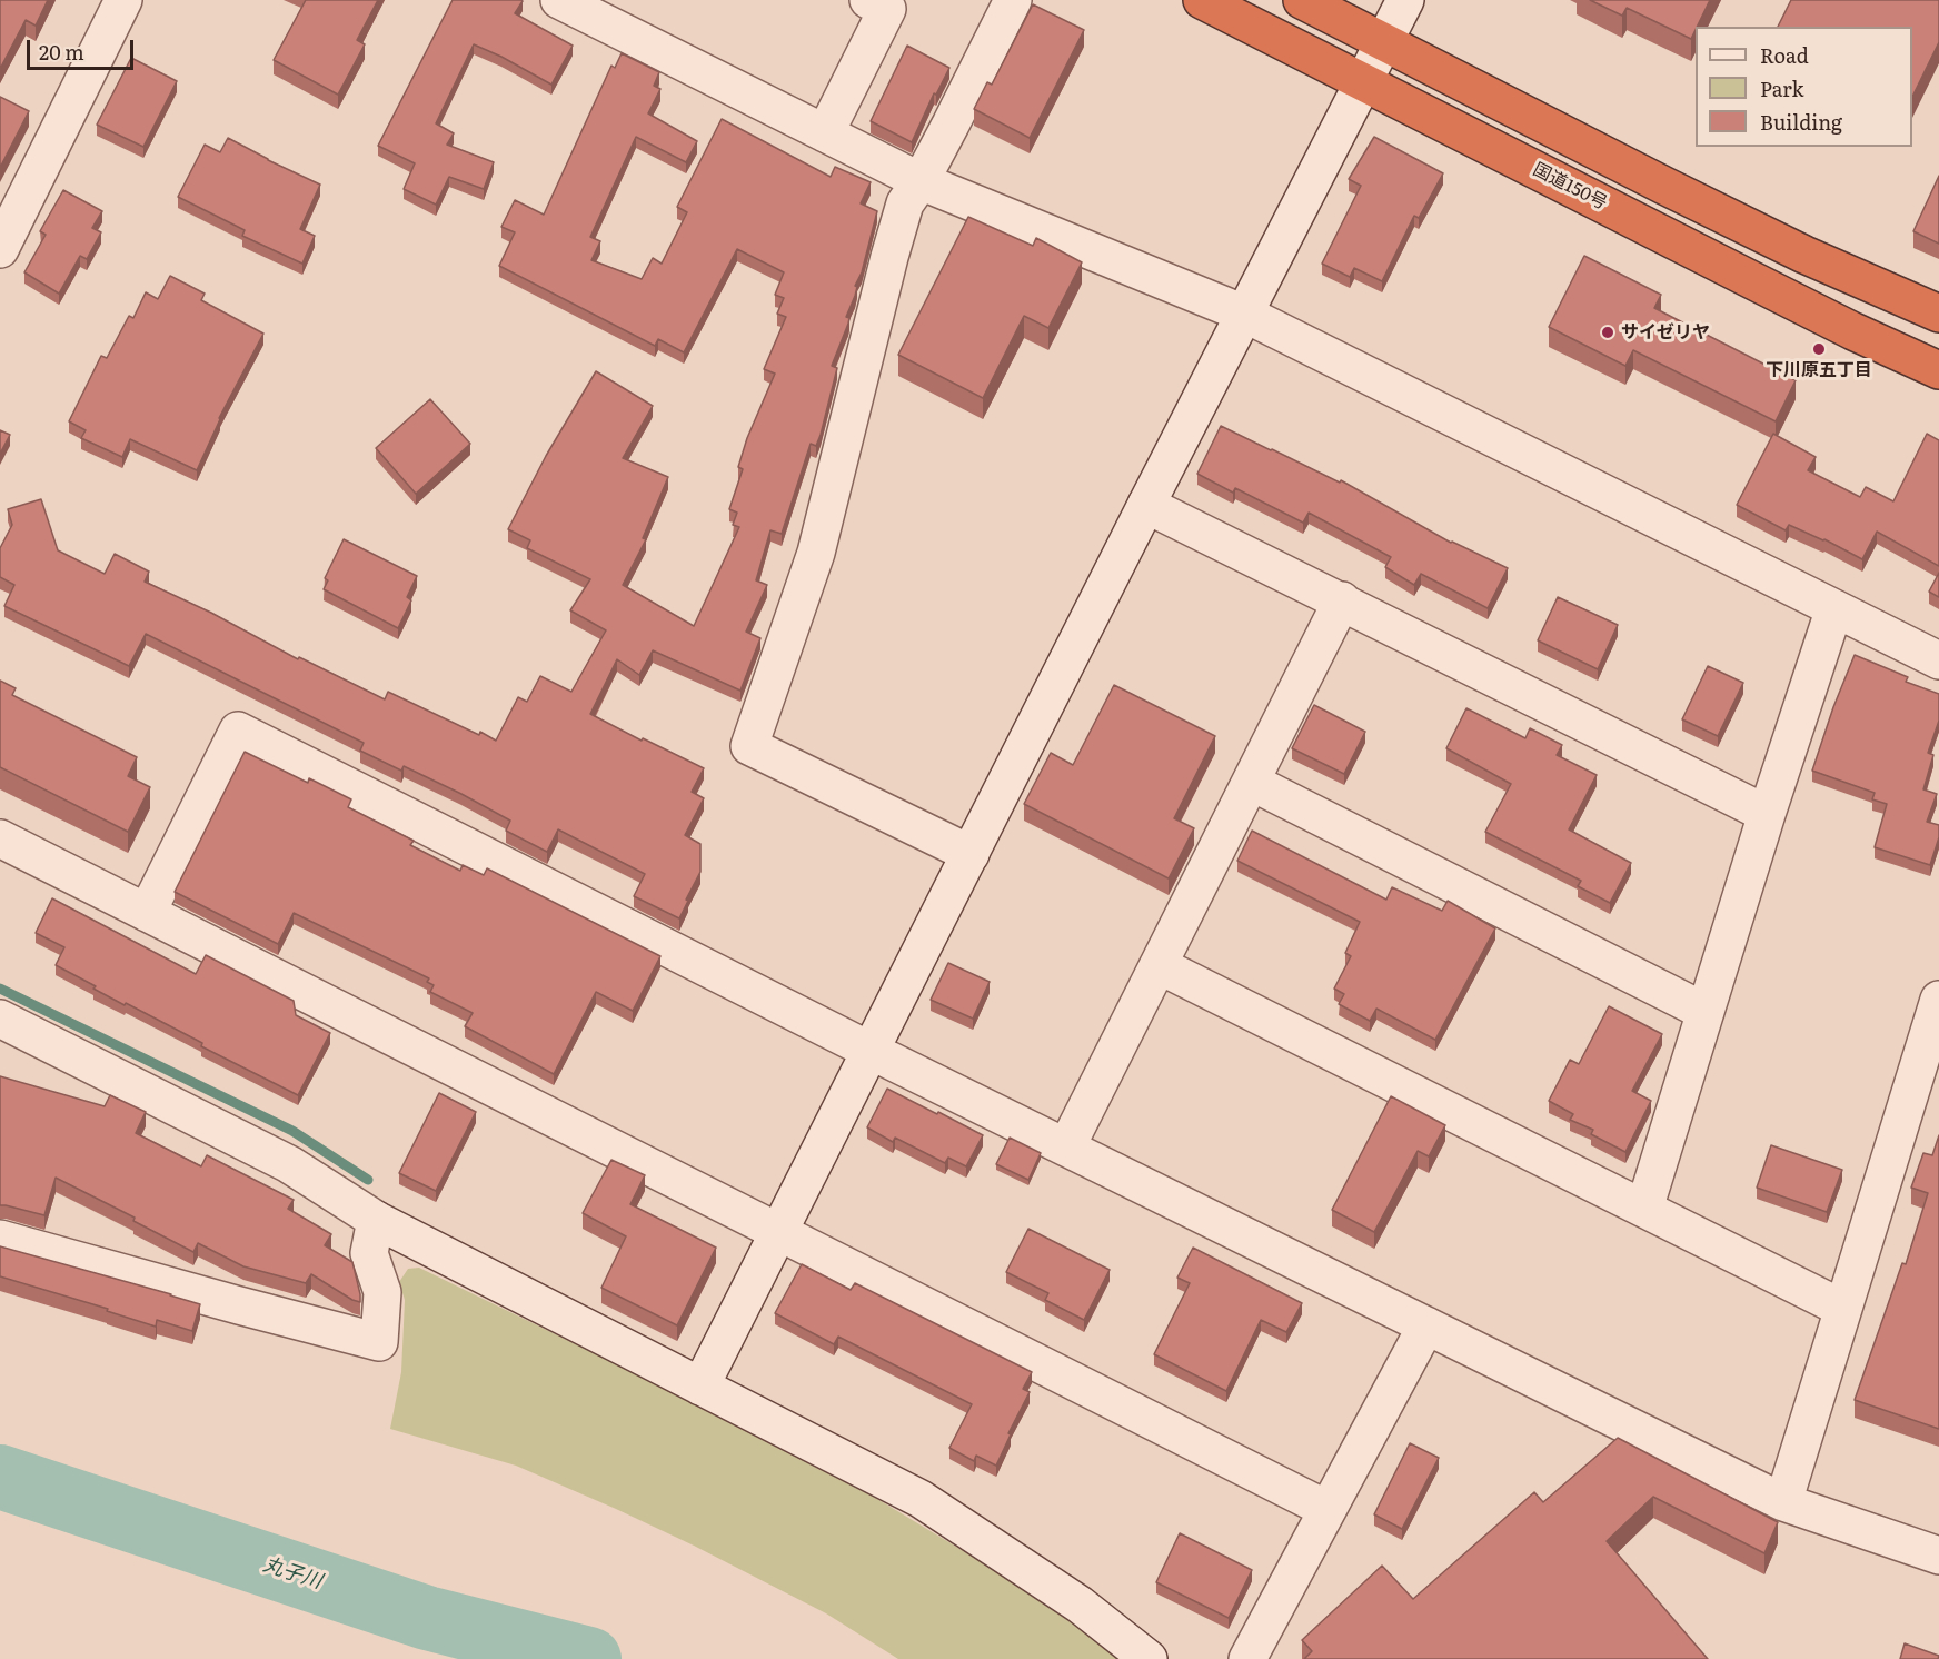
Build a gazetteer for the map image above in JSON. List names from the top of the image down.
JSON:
{
  "streets": {
    "highway": ["国道150号"]
  },
  "water": ["丸子川"],
  "places": ["サイゼリヤ", "下川原五丁目"],
  "legend": ["Road", "Park", "Building"],
  "scale_bar": "20 m"
}
